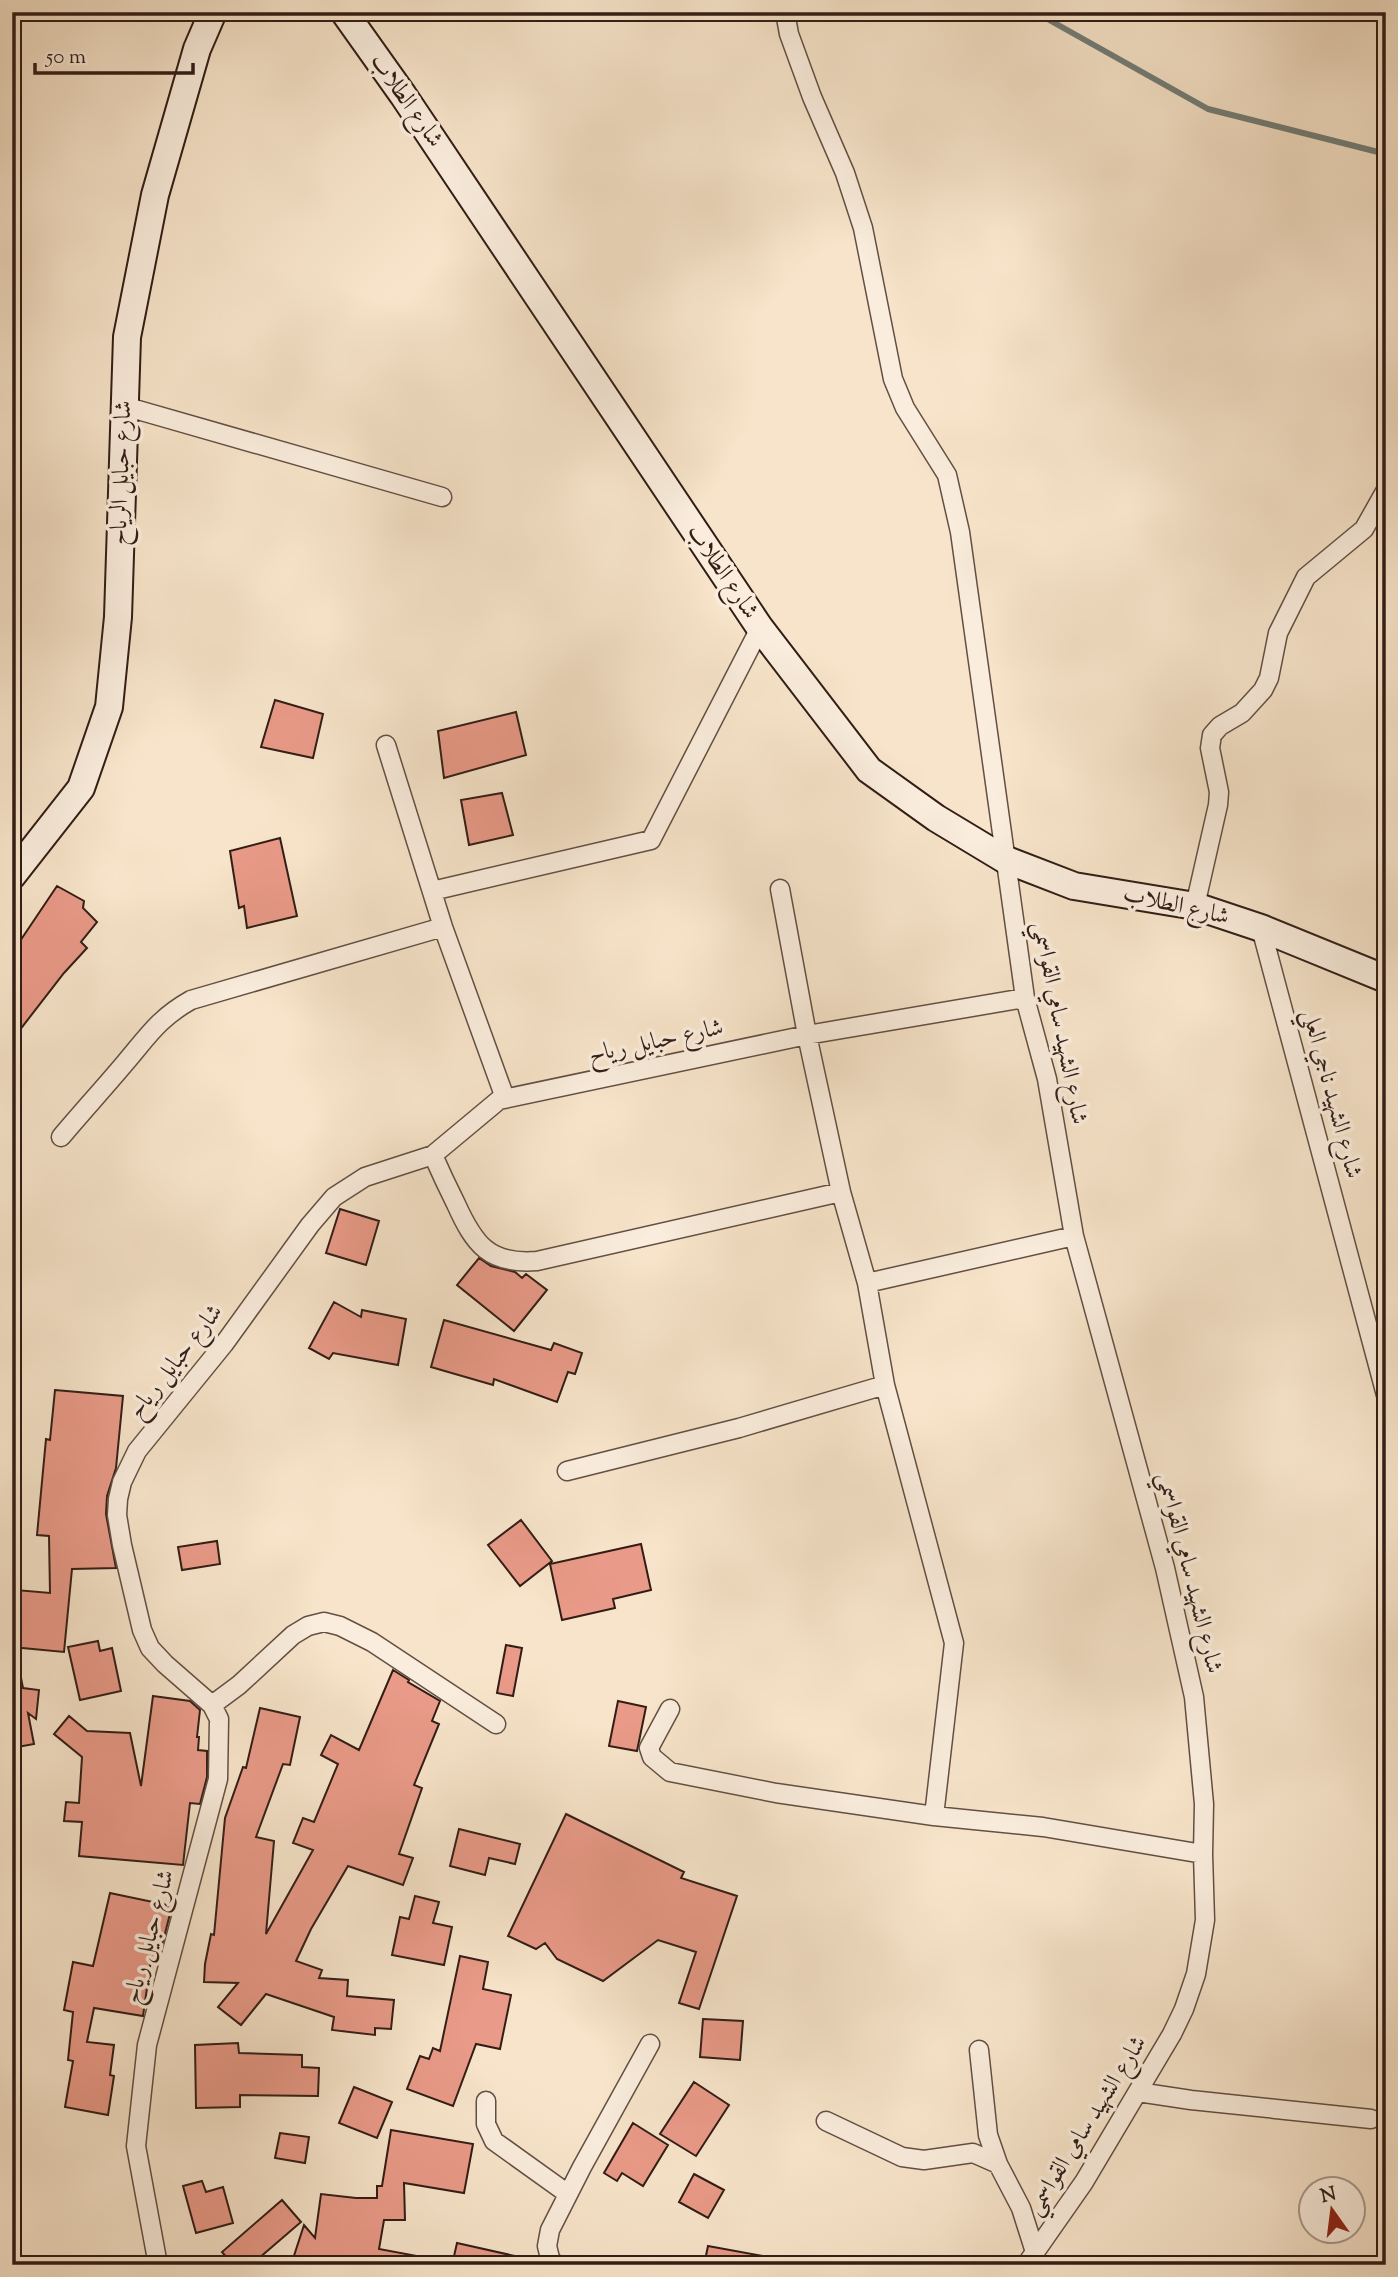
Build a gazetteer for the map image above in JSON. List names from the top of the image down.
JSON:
{
  "streets": {
    "street": [
      "شارع الطلاب",
      "شارع حبايل الرياح",
      "شارع الشهيد سامي القواسمي",
      "شارع حبايل رياح",
      "شارع الشهيد ناجي العلي"
    ]
  },
  "crossings": [
    ["شارع الطلاب", "شارع الشهيد سامي القواسمي"],
    ["شارع الطلاب", "شارع الشهيد ناجي العلي"],
    ["شارع الشهيد سامي القواسمي", "شارع حبايل رياح"]
  ],
  "scale_bar": "50 m",
  "north": "top"
}
